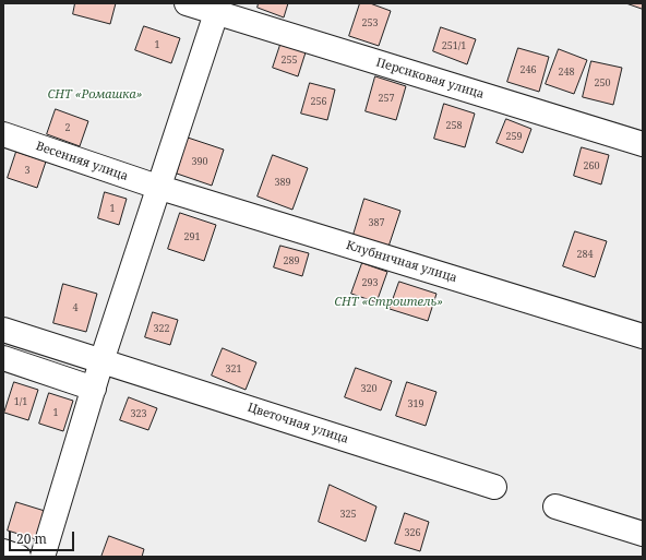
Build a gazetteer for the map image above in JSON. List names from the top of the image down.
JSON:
{
  "streets": {
    "street": [
      "Персиковая улица",
      "Весенняя улица",
      "Клубничная улица",
      "Цветочная улица"
    ]
  },
  "crossings": [
    ["Весенняя улица", "Клубничная улица"]
  ],
  "parks": ["СНТ «Ромашка»", "СНТ «Строитель»"],
  "house_numbers": [
    "253",
    "1",
    "251/1",
    "255",
    "246",
    "248",
    "250",
    "257",
    "256",
    "258",
    "2",
    "259",
    "390",
    "260",
    "3",
    "389",
    "1",
    "387",
    "291",
    "284",
    "289",
    "293",
    "4",
    "322",
    "321",
    "320",
    "1/1",
    "319",
    "1",
    "323",
    "325",
    "326"
  ],
  "scale_bar": "20 m"
}
